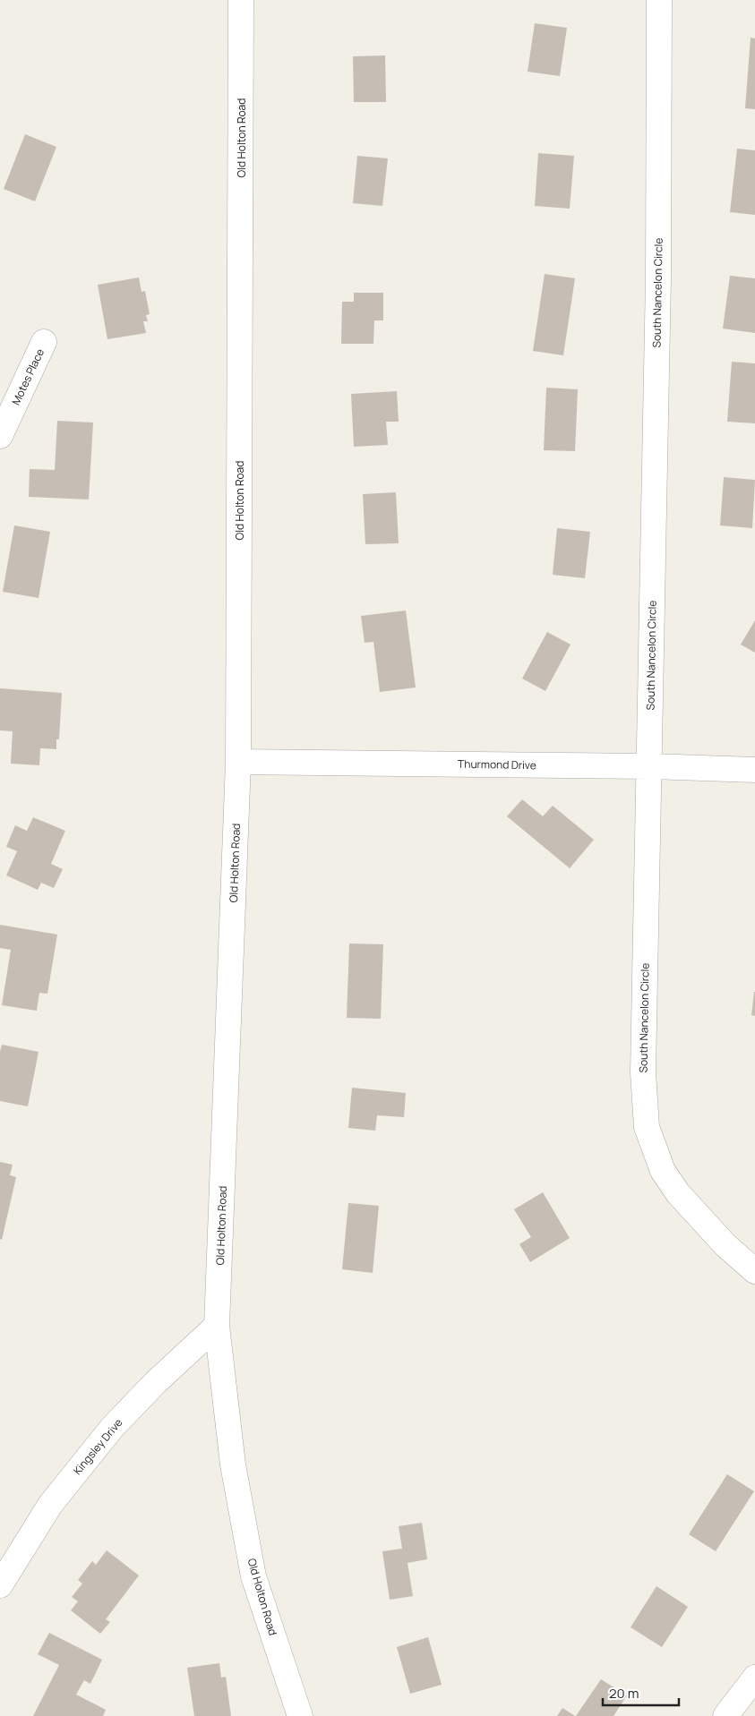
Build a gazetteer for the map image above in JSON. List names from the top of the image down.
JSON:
{
  "streets": {
    "street": [
      "Old Holton Road",
      "South Nancelon Circle",
      "Motes Place",
      "Thurmond Drive",
      "Kingsley Drive"
    ]
  },
  "crossings": [
    ["Old Holton Road", "Thurmond Drive"],
    ["Old Holton Road", "Kingsley Drive"],
    ["South Nancelon Circle", "Thurmond Drive"]
  ],
  "scale_bar": "20 m"
}
